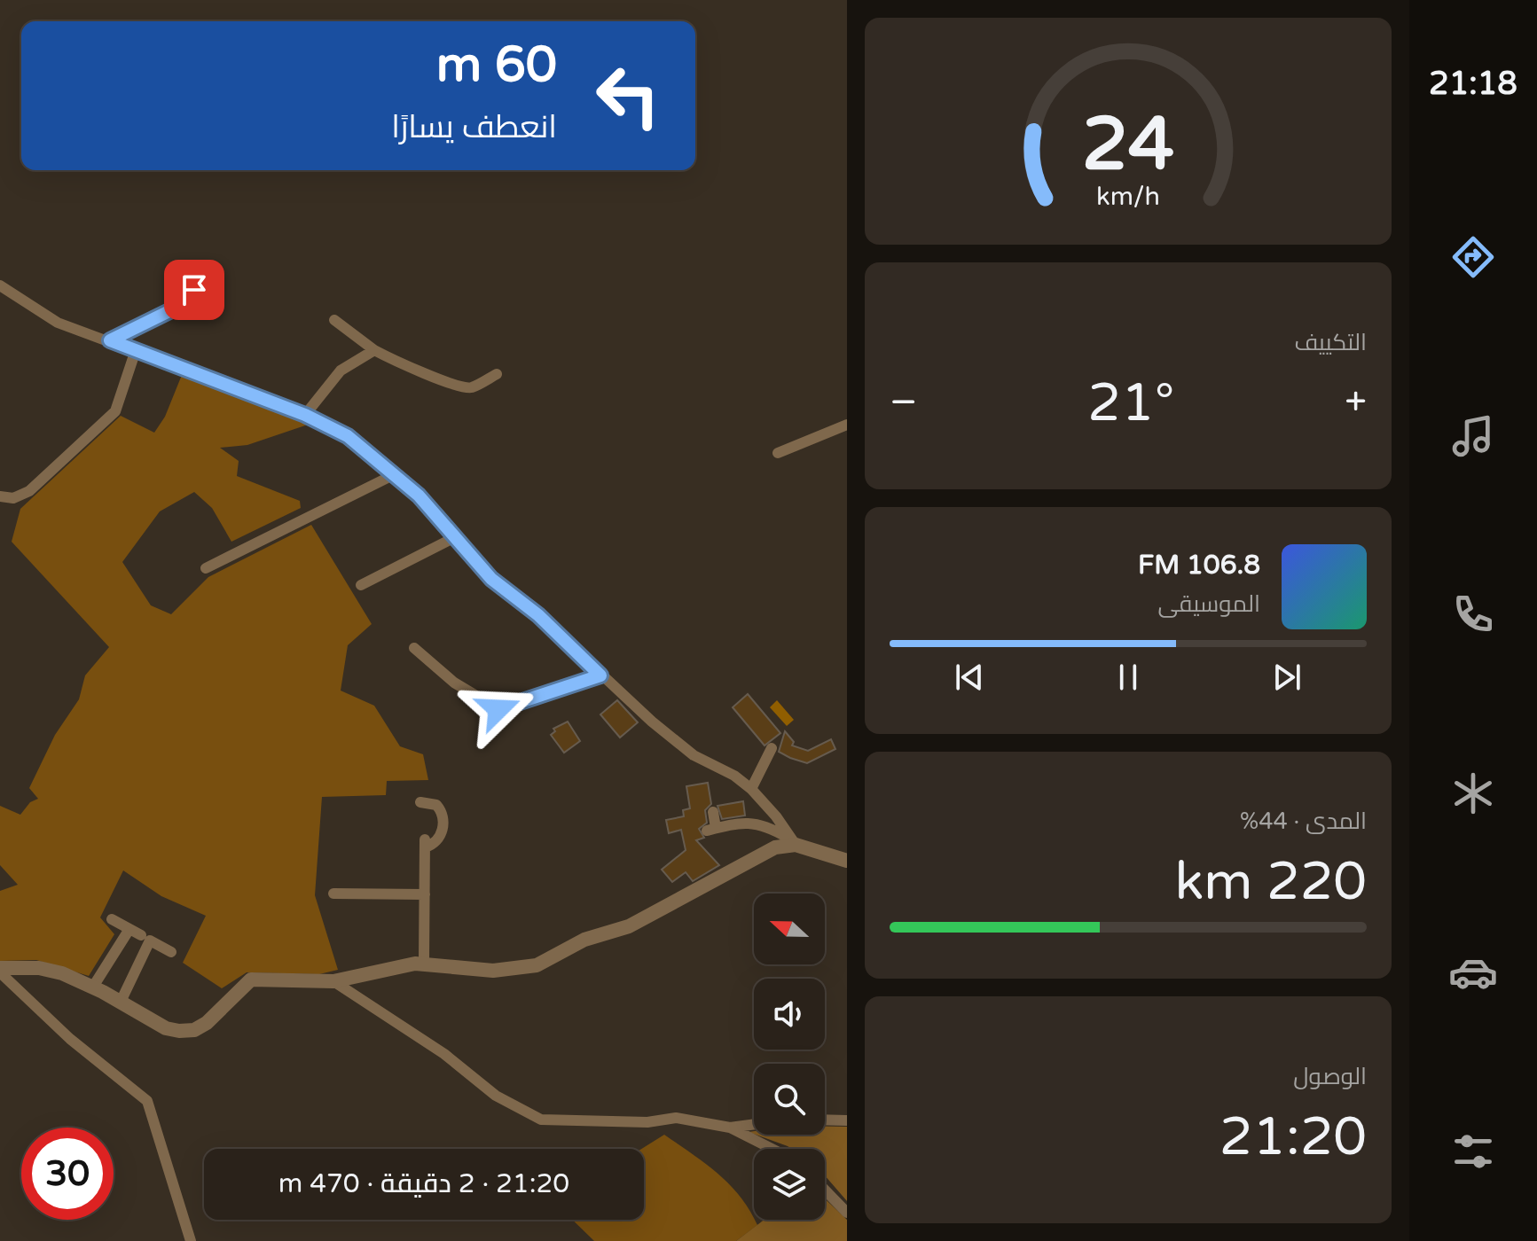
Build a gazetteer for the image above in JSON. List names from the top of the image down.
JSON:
{
  "north": "left",
  "page": {
    "tabs": "21:18",
    "turn": ["60 m", "انعطف يسارًا"],
    "tile": [
      "التكييف",
      ["المدى · 44%", "220 km"],
      ["الوصول", "21:20"]
    ],
    "heat": ["−", "21°", "+"],
    "song": ["106.8 FM", "الموسيقى"],
    "limit": "30",
    "trip": "21:20 · 2 دقيقة · 470 m",
    "gauge": ["24", "km/h"]
  }
}
